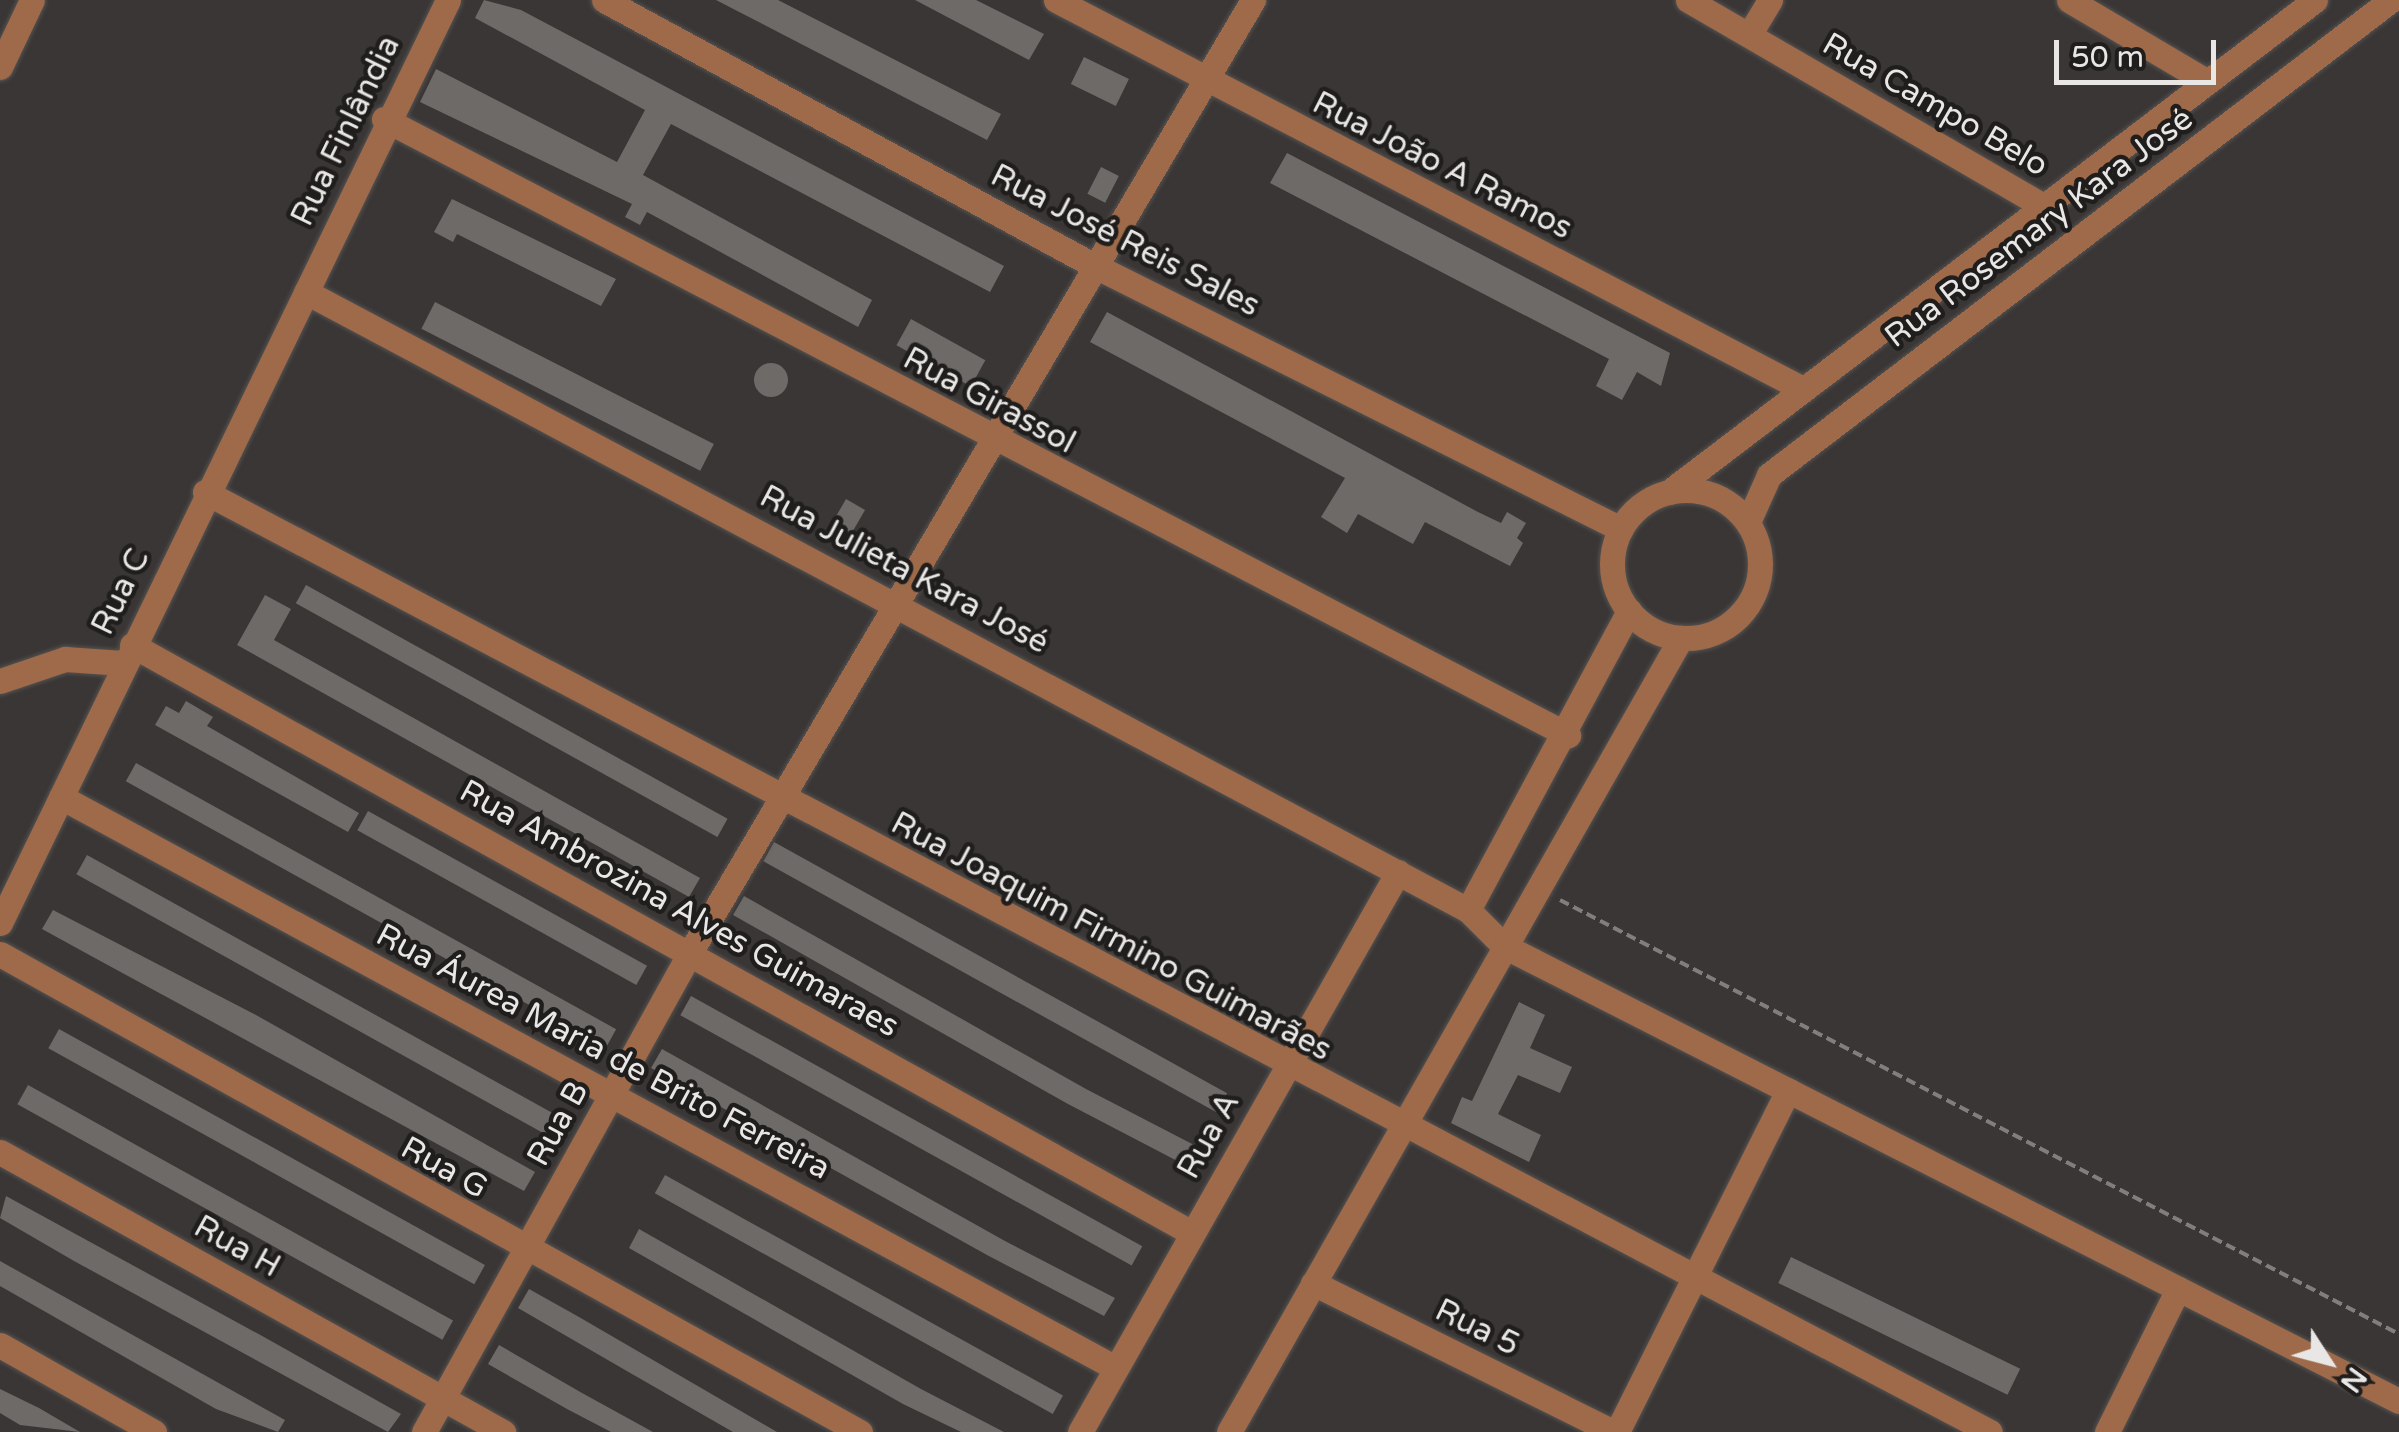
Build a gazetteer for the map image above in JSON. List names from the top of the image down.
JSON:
{
  "streets": {
    "street": [
      "Rua Campo Belo",
      "Rua Finlândia",
      "Rua João A Ramos",
      "Rua Rosemary Kara José",
      "Rua José Reis Sales",
      "Rua Girassol",
      "Rua Julieta Kara José",
      "Rua C",
      "Rua Ambrozina Alves Guimaraes",
      "Rua Joaquim Firmino Guimarães",
      "Rua Áurea Maria de Brito Ferreira",
      "Rua B",
      "Rua A",
      "Rua G",
      "Rua H",
      "Rua 5"
    ]
  },
  "crossings": [
    ["Rua Campo Belo", "Rua Rosemary Kara José"],
    ["Rua Finlândia", "Rua Girassol"],
    ["Rua Finlândia", "Rua Julieta Kara José"],
    ["Rua Finlândia", "Rua C"],
    ["Rua João A Ramos", "Rua Rosemary Kara José"],
    ["Rua João A Ramos", "Rua B"],
    ["Rua Rosemary Kara José", "Rua José Reis Sales"],
    ["Rua José Reis Sales", "Rua B"],
    ["Rua Girassol", "Rua B"],
    ["Rua Julieta Kara José", "Rua C"],
    ["Rua Julieta Kara José", "Rua B"],
    ["Rua Julieta Kara José", "Rua A"],
    ["Rua C", "Rua Ambrozina Alves Guimaraes"],
    ["Rua C", "Rua Joaquim Firmino Guimarães"],
    ["Rua C", "Rua Áurea Maria de Brito Ferreira"],
    ["Rua Ambrozina Alves Guimaraes", "Rua B"],
    ["Rua Ambrozina Alves Guimaraes", "Rua A"],
    ["Rua Joaquim Firmino Guimarães", "Rua B"],
    ["Rua Joaquim Firmino Guimarães", "Rua A"],
    ["Rua Áurea Maria de Brito Ferreira", "Rua B"],
    ["Rua Áurea Maria de Brito Ferreira", "Rua A"],
    ["Rua B", "Rua G"],
    ["Rua B", "Rua H"]
  ],
  "scale_bar": "50 m",
  "north": "bottom right"
}
